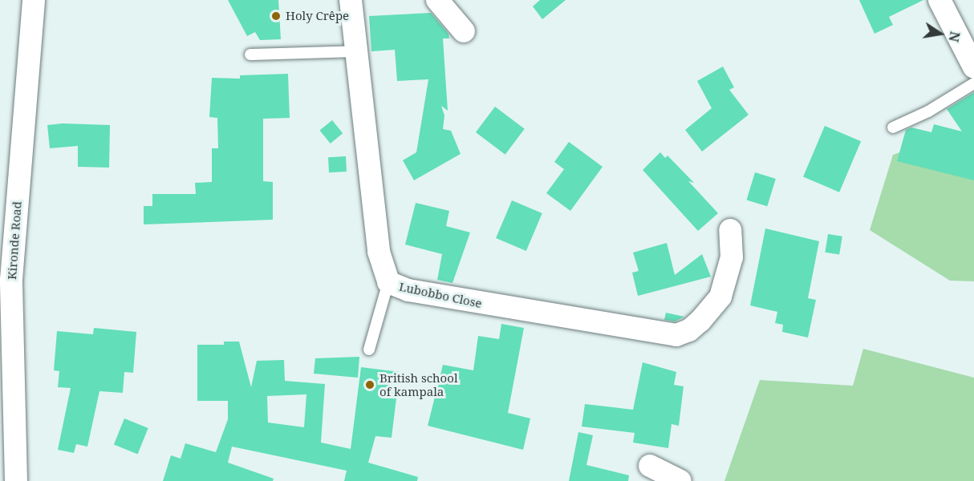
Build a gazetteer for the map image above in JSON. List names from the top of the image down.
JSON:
{
  "streets": {
    "street": ["Kironde Road", "Lubobbo Close"]
  },
  "places": ["Holy Crêpe", "British school of kampala"],
  "north": "right"
}
